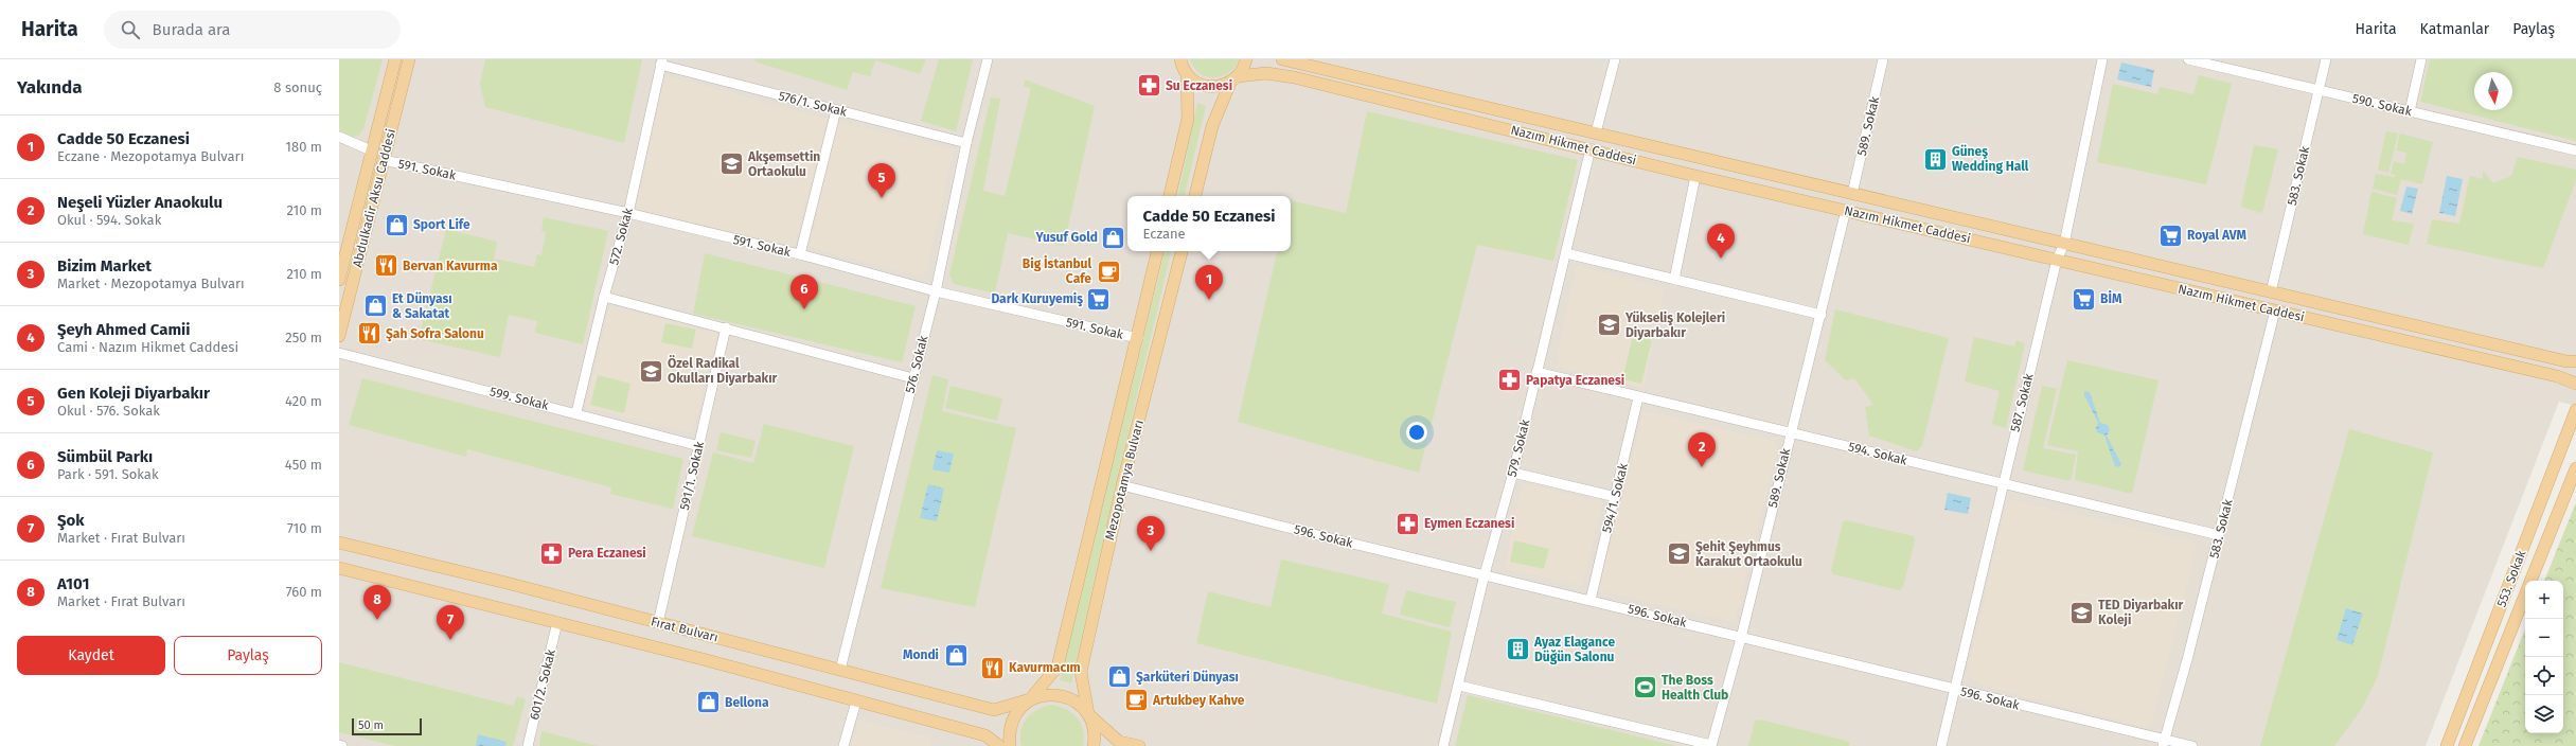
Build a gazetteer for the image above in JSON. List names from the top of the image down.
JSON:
{
  "streets": {
    "main road": [
      "Nazım Hikmet Caddesi",
      "Abdulkadir Aksu Caddesi",
      "Mezopotamya Bulvarı",
      "553. Sokak",
      "Fırat Bulvarı"
    ],
    "street": [
      "576/1. Sokak",
      "590. Sokak",
      "589. Sokak",
      "591. Sokak",
      "583. Sokak",
      "572. Sokak",
      "576. Sokak",
      "599. Sokak",
      "587. Sokak",
      "579. Sokak",
      "594. Sokak",
      "591/1. Sokak",
      "594/1. Sokak",
      "596. Sokak",
      "601/2. Sokak"
    ]
  },
  "crossings": [
    ["576/1. Sokak", "572. Sokak"],
    ["576/1. Sokak", "576. Sokak"],
    ["590. Sokak", "583. Sokak"],
    ["589. Sokak", "Nazım Hikmet Caddesi"],
    ["589. Sokak", "594. Sokak"],
    ["589. Sokak", "596. Sokak"],
    ["Nazım Hikmet Caddesi", "583. Sokak"],
    ["Nazım Hikmet Caddesi", "587. Sokak"],
    ["Nazım Hikmet Caddesi", "579. Sokak"],
    ["591. Sokak", "Abdulkadir Aksu Caddesi"],
    ["591. Sokak", "572. Sokak"],
    ["591. Sokak", "576. Sokak"],
    ["591. Sokak", "Mezopotamya Bulvarı"],
    ["583. Sokak", "594. Sokak"],
    ["583. Sokak", "596. Sokak"],
    ["572. Sokak", "599. Sokak"],
    ["576. Sokak", "Fırat Bulvarı"],
    ["599. Sokak", "591/1. Sokak"],
    ["587. Sokak", "594. Sokak"],
    ["587. Sokak", "596. Sokak"],
    ["579. Sokak", "594. Sokak"],
    ["579. Sokak", "596. Sokak"],
    ["594. Sokak", "594/1. Sokak"],
    ["591/1. Sokak", "Fırat Bulvarı"],
    ["Mezopotamya Bulvarı", "596. Sokak"],
    ["Mezopotamya Bulvarı", "Fırat Bulvarı"],
    ["594/1. Sokak", "596. Sokak"],
    ["Fırat Bulvarı", "601/2. Sokak"]
  ],
  "places": {
    "pharmacy": [
      "Su Eczanesi",
      "Papatya Eczanesi",
      "Eymen Eczanesi",
      "Pera Eczanesi"
    ],
    "building": ["Güneş Wedding Hall", "Ayaz Elagance Düğün Salonu"],
    "school or university": [
      "Akşemsettin Ortaokulu",
      "Yükseliş Kolejleri Diyarbakır",
      "Özel Radikal Okulları Diyarbakır",
      "Şehit Şeyhmus Karakut Ortaokulu",
      "TED Diyarbakır Koleji"
    ],
    "shop": [
      "Sport Life",
      "Yusuf Gold",
      "Et Dünyası & Sakatat",
      "Mondi",
      "Şarküteri Dünyası",
      "Bellona"
    ],
    "supermarket": ["Royal AVM", "Dark Kuruyemiş", "BİM"],
    "restaurant": ["Bervan Kavurma", "Şah Sofra Salonu", "Kavurmacım"],
    "cafe": ["Big İstanbul Cafe", "Artukbey Kahve"],
    "sports": ["The Boss Health Club"]
  },
  "scale_bar": "50 m",
  "north": "bottom",
  "page": {
    "header": "Harita",
    "search": "Burada ara",
    "nav": ["Harita", "Katmanlar", "Paylaş"],
    "heading": ["Yakında", "8 sonuç"],
    "list": [
      {
        "mark": "1",
        "name": "Cadde 50 Eczanesi",
        "note": "Eczane · Mezopotamya Bulvarı",
        "value": "180 m"
      },
      {
        "mark": "2",
        "name": "Neşeli Yüzler Anaokulu",
        "note": "Okul · 594. Sokak",
        "value": "210 m"
      },
      {
        "mark": "3",
        "name": "Bizim Market",
        "note": "Market · Mezopotamya Bulvarı",
        "value": "210 m"
      },
      {
        "mark": "4",
        "name": "Şeyh Ahmed Camii",
        "note": "Cami · Nazım Hikmet Caddesi",
        "value": "250 m"
      },
      {
        "mark": "5",
        "name": "Gen Koleji Diyarbakır",
        "note": "Okul · 576. Sokak",
        "value": "420 m"
      },
      {
        "mark": "6",
        "name": "Sümbül Parkı",
        "note": "Park · 591. Sokak",
        "value": "450 m"
      },
      {
        "mark": "7",
        "name": "Şok",
        "note": "Market · Fırat Bulvarı",
        "value": "710 m"
      },
      {
        "mark": "8",
        "name": "A101",
        "note": "Market · Fırat Bulvarı",
        "value": "760 m"
      }
    ],
    "pins": [
      "5",
      "4",
      "1",
      "6",
      "2",
      "3",
      "8",
      "7"
    ],
    "popup": ["Cadde 50 Eczanesi", "Eczane"],
    "map_buttons": ["+", "−"],
    "buttons": ["Kaydet", "Paylaş"],
    "scale": "50 m"
  }
}
